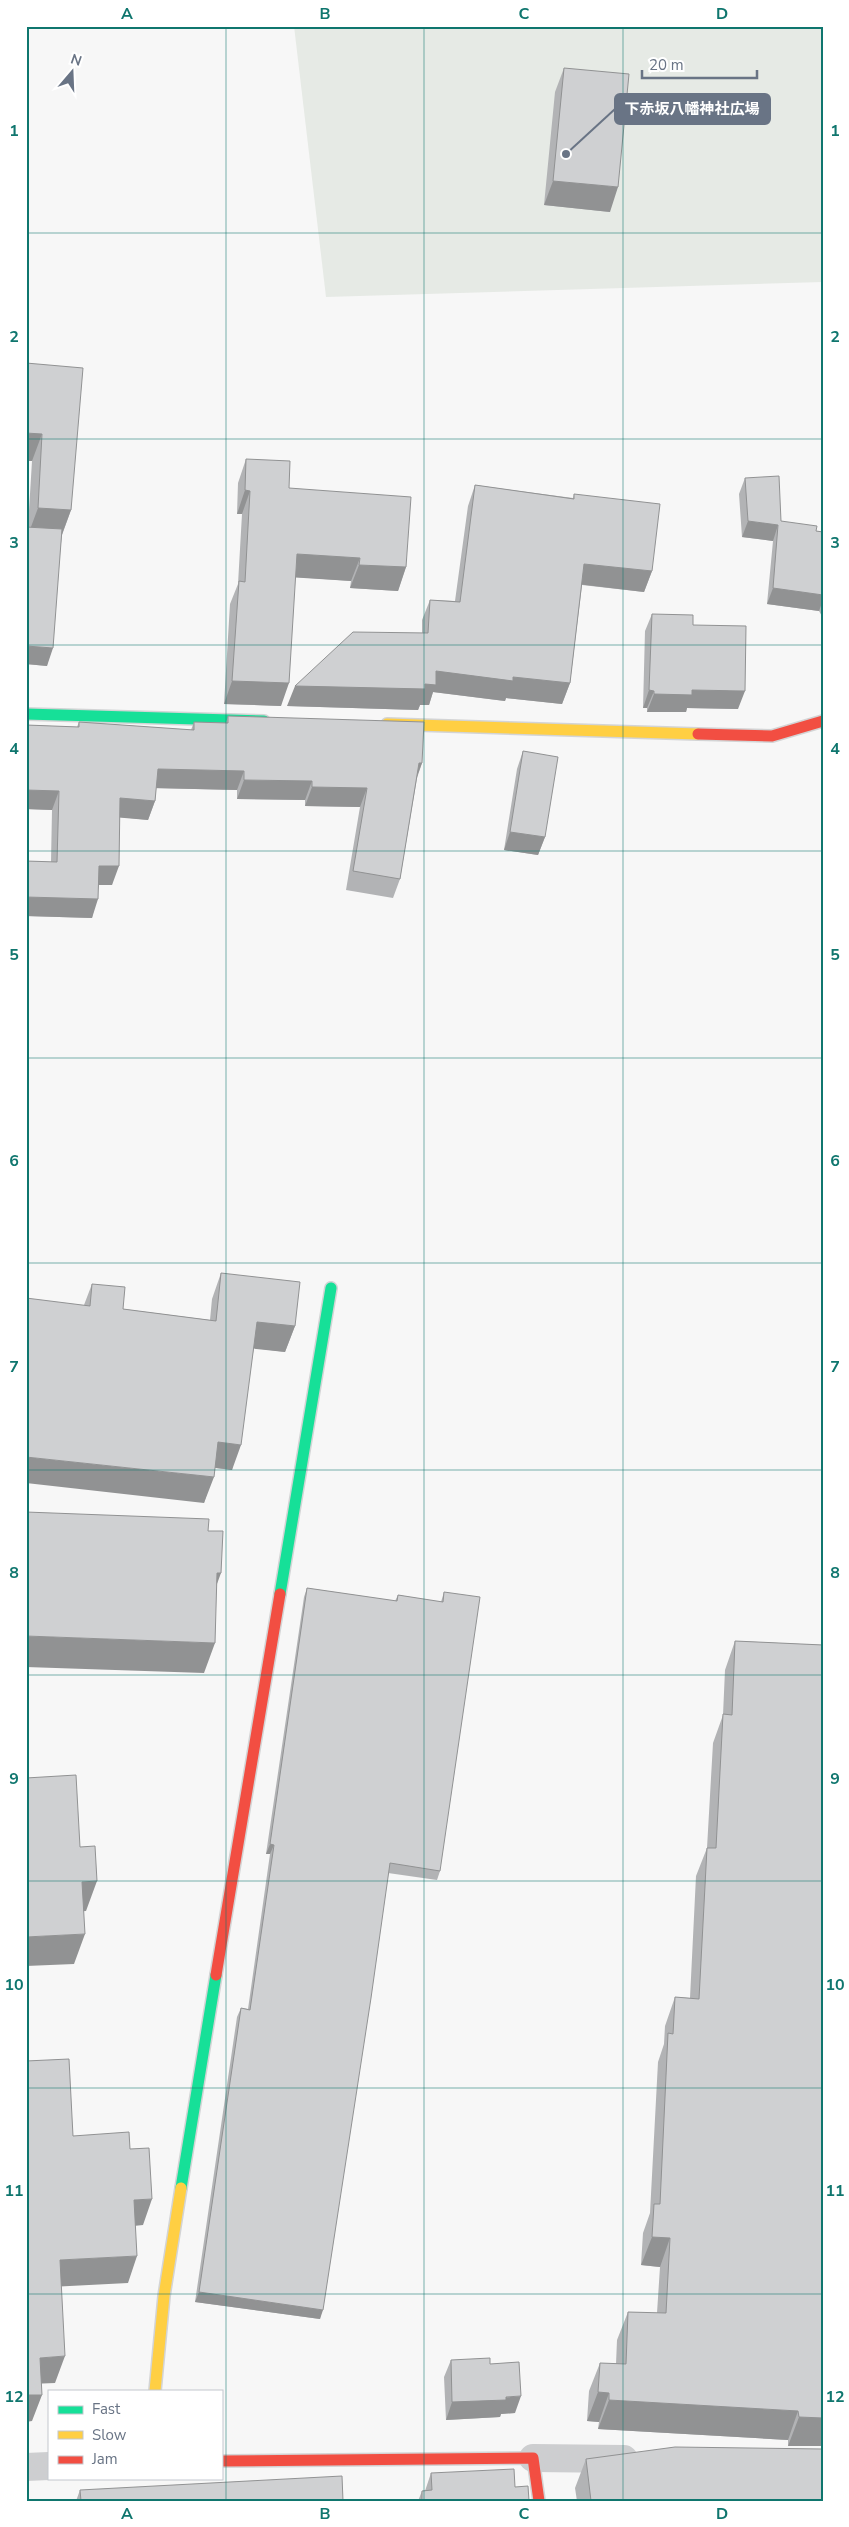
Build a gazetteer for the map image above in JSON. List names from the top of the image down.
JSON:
{
  "places": ["下赤坂八幡神社広場"],
  "legend": ["Fast", "Slow", "Jam"],
  "scale_bar": "20 m",
  "north": "top",
  "grid": {
    "columns": [
      "A",
      "B",
      "C",
      "D"
    ],
    "rows": [
      "1",
      "2",
      "3",
      "4",
      "5",
      "6",
      "7",
      "8",
      "9",
      "10",
      "11",
      "12"
    ]
  }
}
